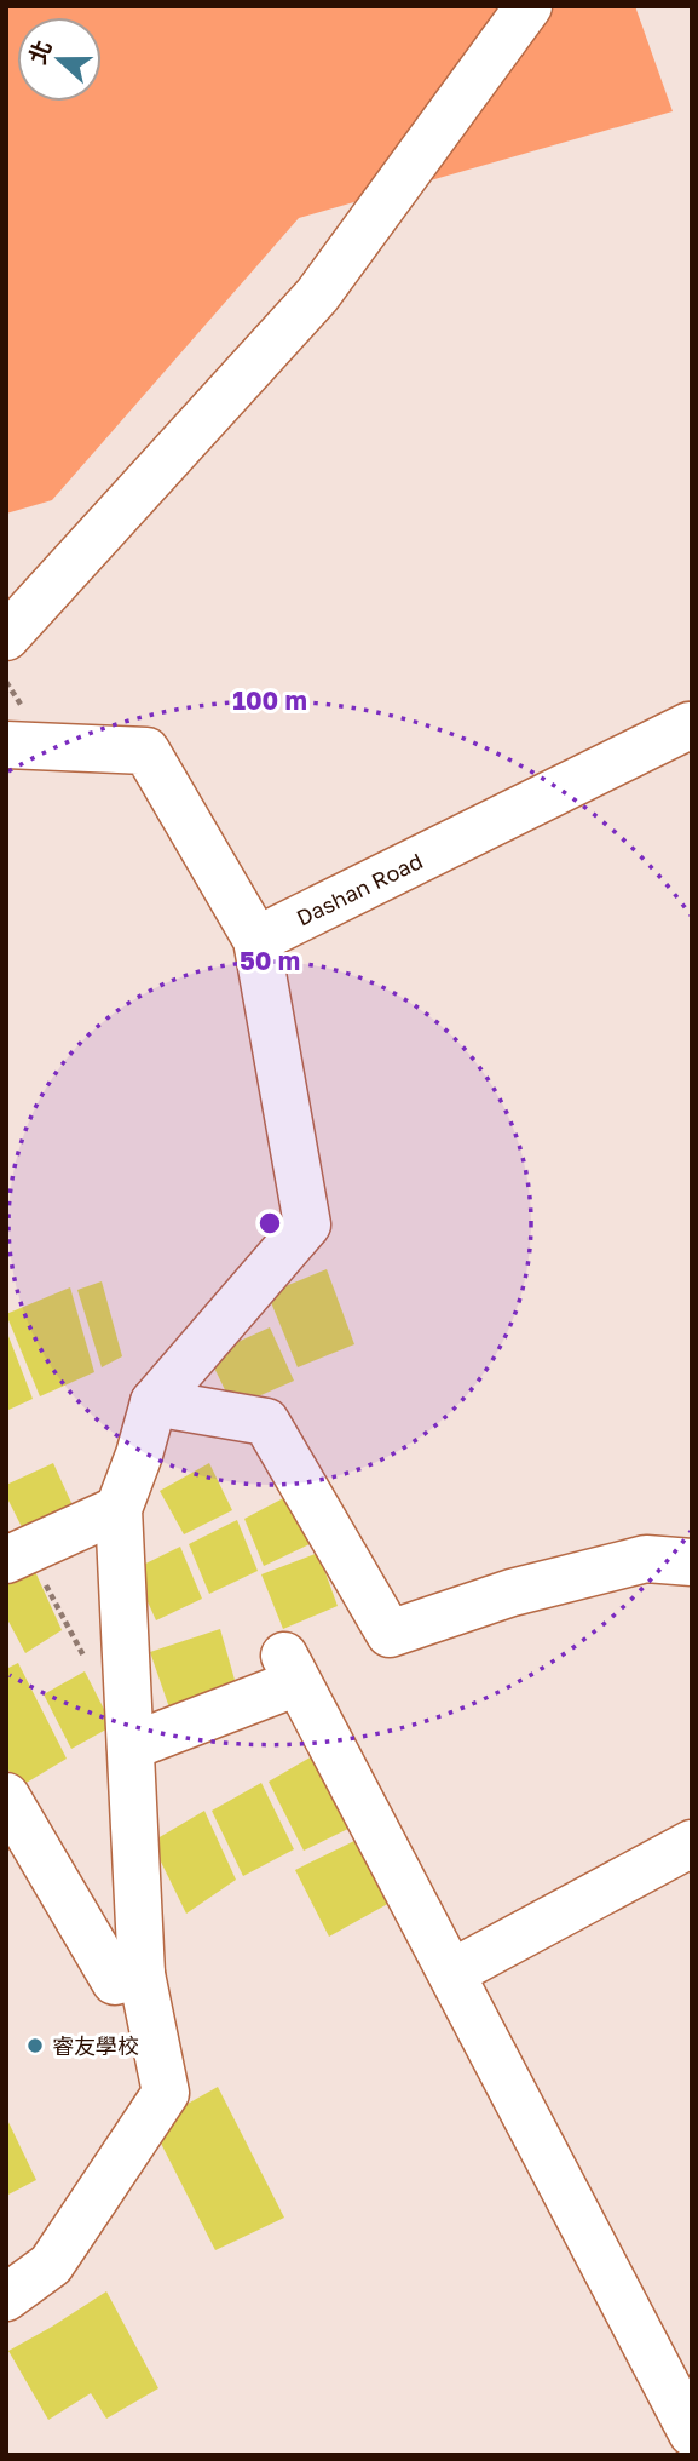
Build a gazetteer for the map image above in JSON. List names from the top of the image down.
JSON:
{
  "streets": {
    "street": ["Dashan Road"]
  },
  "places": ["睿友學校"],
  "north": "left",
  "rings": ["100 m", "50 m"]
}
